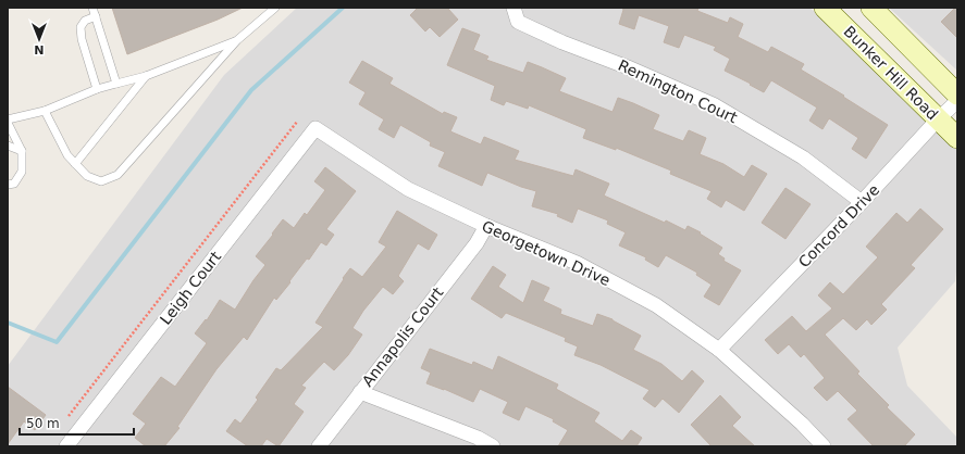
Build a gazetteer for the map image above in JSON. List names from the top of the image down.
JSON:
{
  "streets": {
    "main road": ["Bunker Hill Road"],
    "street": [
      "Remington Court",
      "Concord Drive",
      "Georgetown Drive",
      "Leigh Court",
      "Annapolis Court"
    ]
  },
  "crossings": [
    ["Bunker Hill Road", "Concord Drive"],
    ["Remington Court", "Concord Drive"],
    ["Concord Drive", "Georgetown Drive"],
    ["Georgetown Drive", "Leigh Court"],
    ["Georgetown Drive", "Annapolis Court"]
  ],
  "scale_bar": "50 m",
  "north": "bottom"
}
